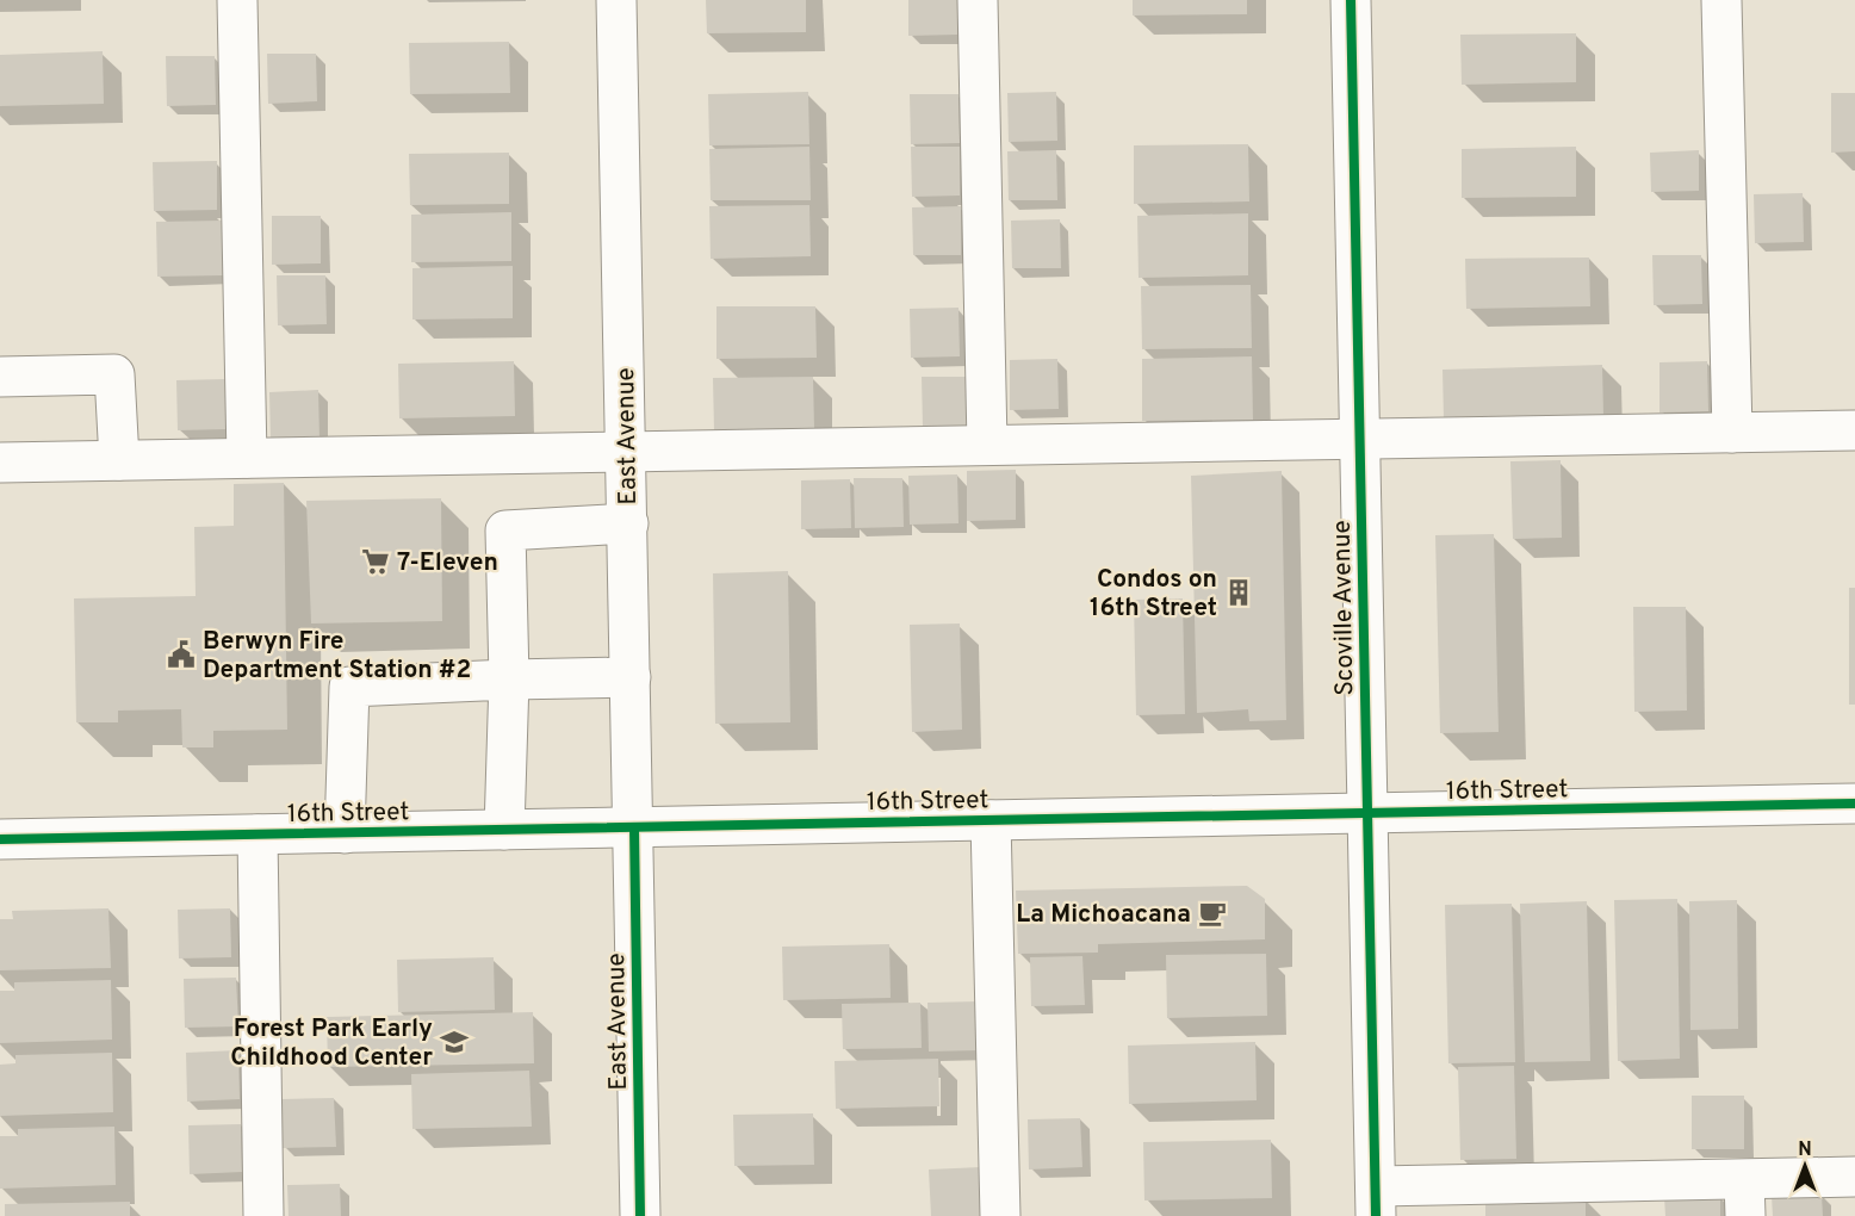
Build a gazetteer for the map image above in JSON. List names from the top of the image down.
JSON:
{
  "streets": {
    "street": ["East Avenue", "Scoville Avenue", "16th Street"]
  },
  "crossings": [
    ["East Avenue", "16th Street"],
    ["Scoville Avenue", "16th Street"]
  ],
  "places": {
    "supermarket": ["7-Eleven"],
    "building": ["Condos on 16th Street"],
    "public building": ["Berwyn Fire Department Station #2"],
    "cafe": ["La Michoacana"],
    "school or university": ["Forest Park Early Childhood Center"]
  },
  "north": "top"
}
